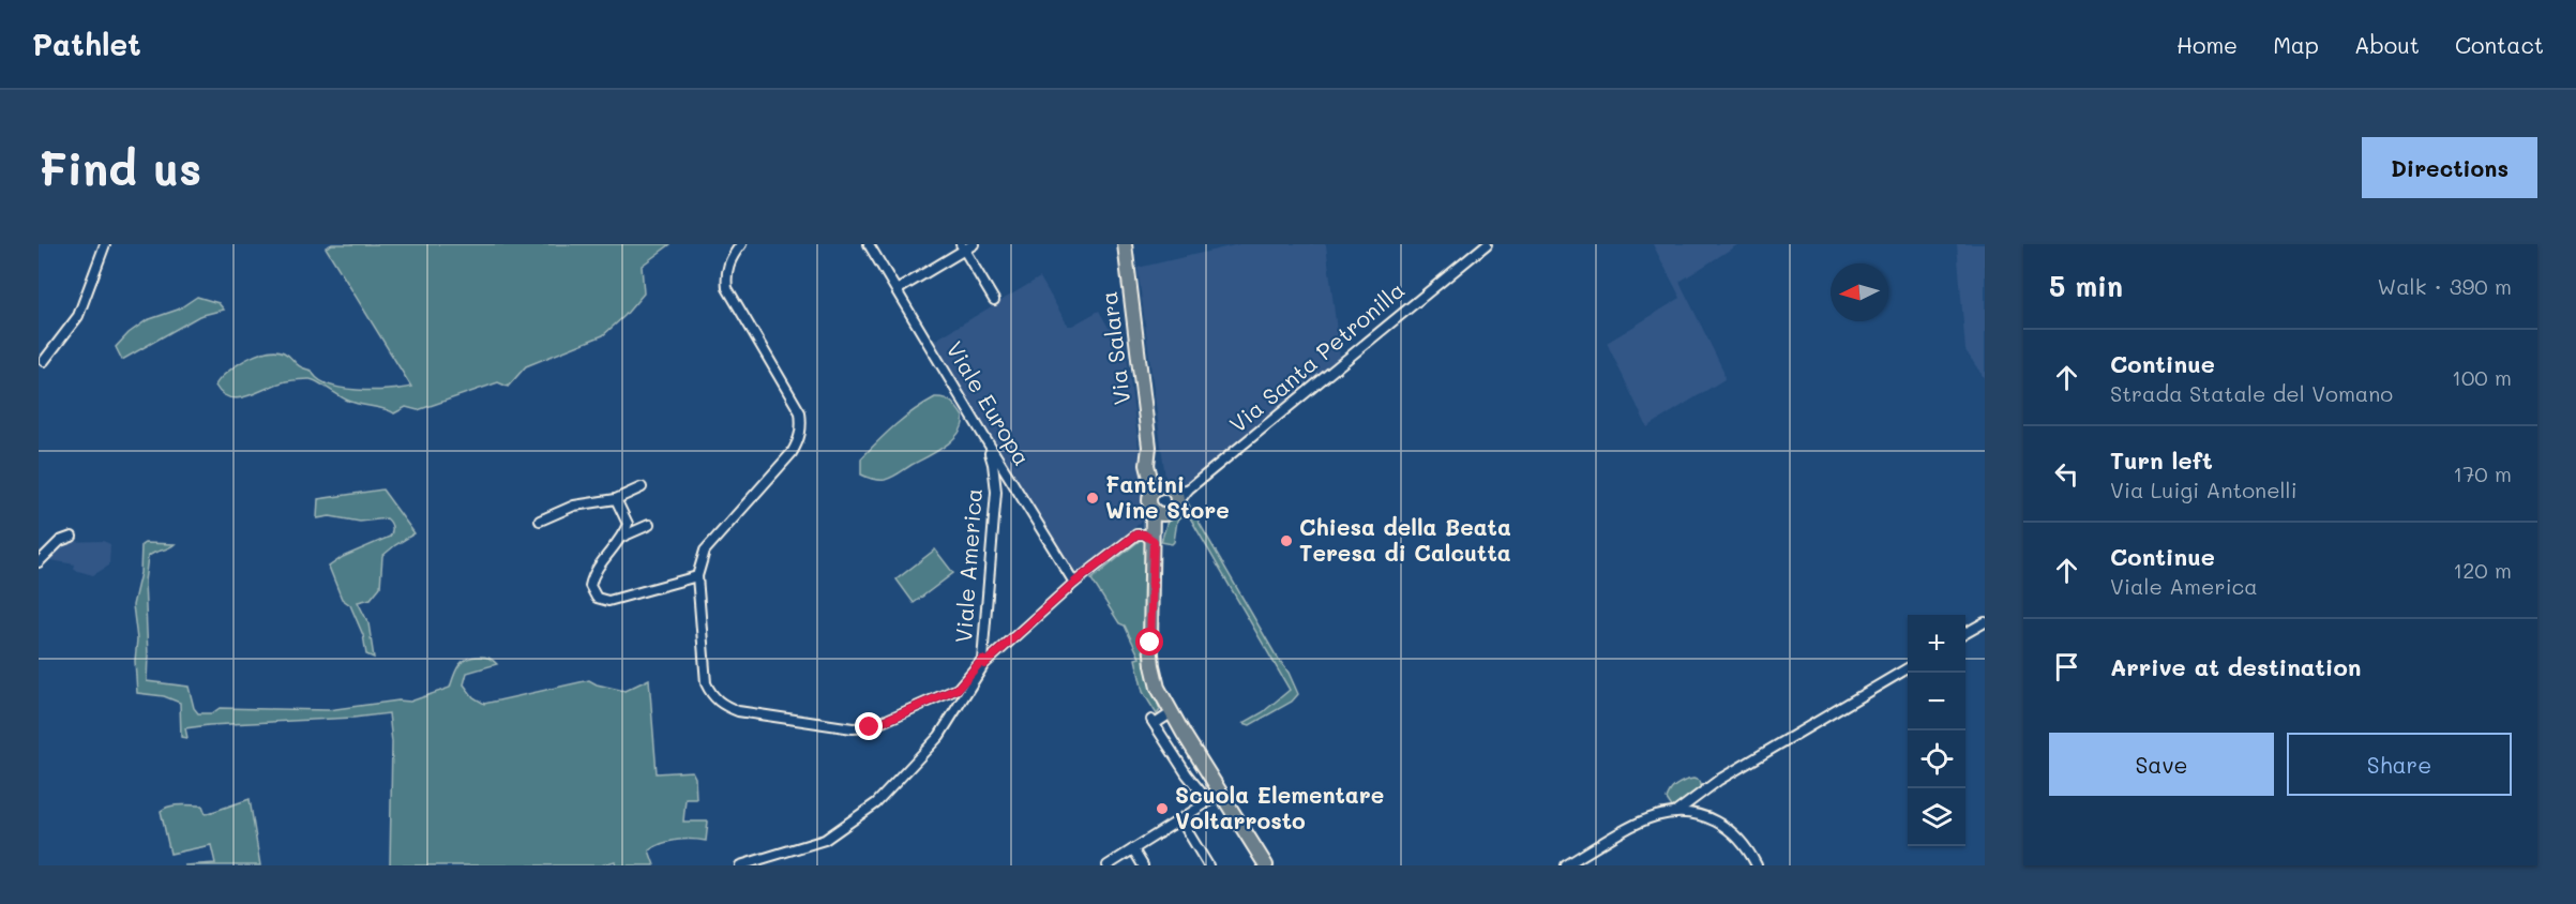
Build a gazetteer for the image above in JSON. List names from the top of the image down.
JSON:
{
  "streets": {
    "main road": ["Via Salara"],
    "street": ["Via Santa Petronilla", "Viale Europa", "Viale America"]
  },
  "crossings": [
    ["Via Salara", "Via Santa Petronilla"],
    ["Viale Europa", "Viale America"]
  ],
  "places": ["Fantini Wine Store", "Chiesa della Beata Teresa di Calcutta", "Scuola Elementare Voltarrosto"],
  "north": "left",
  "page": {
    "header": "Pathlet",
    "nav": [
      "Home",
      "Map",
      "About",
      "Contact"
    ],
    "buttons": [
      "Directions",
      ["Save", "Share"]
    ],
    "title": "Find us",
    "heading": ["5 min", "Walk · 390 m"],
    "list": [
      ["Continue", "Strada Statale del Vomano", "100 m"],
      ["Turn left", "Via Luigi Antonelli", "170 m"],
      ["Continue", "Viale America", "120 m"],
      "Arrive at destination"
    ],
    "map_buttons": ["+", "−"]
  }
}
